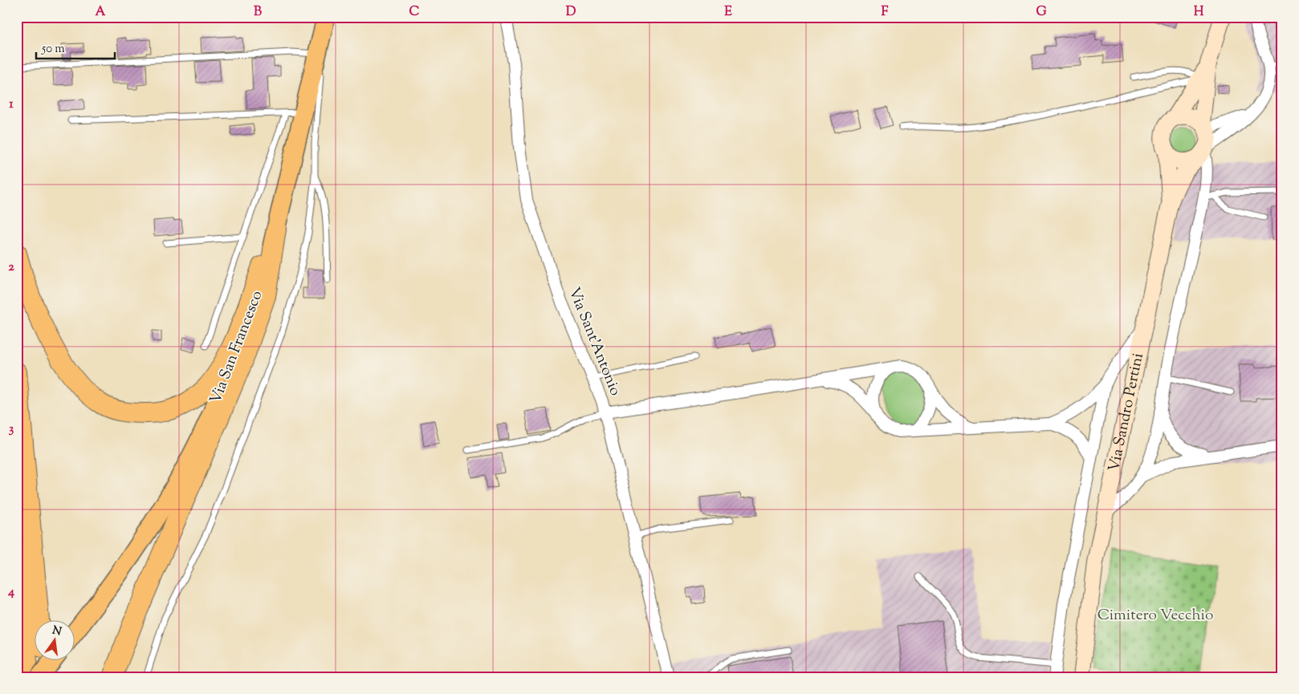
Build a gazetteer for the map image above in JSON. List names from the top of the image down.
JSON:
{
  "streets": {
    "main road": ["Via San Francesco", "Via Sandro Pertini"],
    "street": ["Via Sant'Antonio"]
  },
  "parks": ["Cimitero Vecchio"],
  "scale_bar": "50 m",
  "north": "top",
  "grid": {
    "columns": [
      "A",
      "B",
      "C",
      "D",
      "E",
      "F",
      "G",
      "H"
    ],
    "rows": [
      "1",
      "2",
      "3",
      "4"
    ]
  }
}
